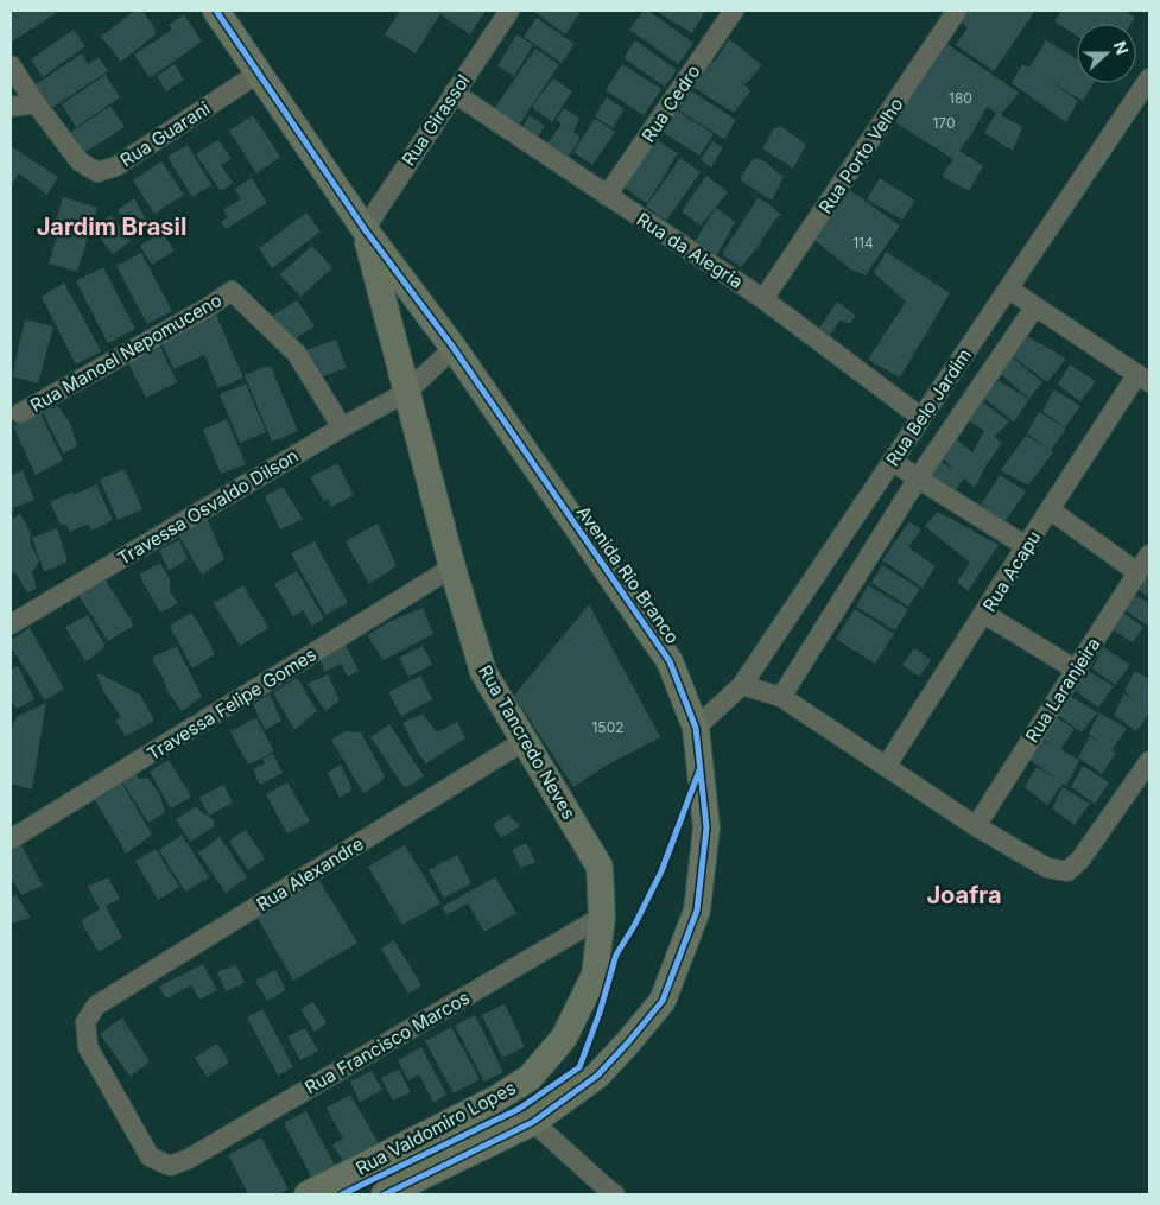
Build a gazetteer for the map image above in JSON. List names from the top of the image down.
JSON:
{
  "streets": {
    "street": [
      "Rua Cedro",
      "Rua Girassol",
      "Rua Guarani",
      "Rua Porto Velho",
      "Rua da Alegria",
      "Rua Manoel Nepomuceno",
      "Rua Belo Jardim",
      "Travessa Osvaldo Dilson",
      "Rua Acapu",
      "Avenida Rio Branco",
      "Rua Laranjeira",
      "Travessa Felipe Gomes",
      "Rua Tancredo Neves",
      "Rua Alexandre",
      "Rua Francisco Marcos",
      "Rua Valdomiro Lopes"
    ]
  },
  "crossings": [
    ["Rua Cedro", "Rua da Alegria"],
    ["Rua Girassol", "Rua da Alegria"],
    ["Rua Girassol", "Avenida Rio Branco"],
    ["Rua Girassol", "Rua Tancredo Neves"],
    ["Rua Guarani", "Avenida Rio Branco"],
    ["Rua Porto Velho", "Rua da Alegria"],
    ["Rua da Alegria", "Rua Belo Jardim"],
    ["Rua Manoel Nepomuceno", "Travessa Osvaldo Dilson"],
    ["Rua Belo Jardim", "Avenida Rio Branco"],
    ["Travessa Osvaldo Dilson", "Rua Tancredo Neves"],
    ["Avenida Rio Branco", "Rua Tancredo Neves"],
    ["Travessa Felipe Gomes", "Rua Tancredo Neves"],
    ["Rua Tancredo Neves", "Rua Alexandre"],
    ["Rua Tancredo Neves", "Rua Francisco Marcos"],
    ["Rua Tancredo Neves", "Rua Valdomiro Lopes"],
    ["Rua Alexandre", "Rua Francisco Marcos"],
    ["Rua Francisco Marcos", "Rua Valdomiro Lopes"]
  ],
  "districts": ["Jardim Brasil", "Joafra"],
  "house_numbers": [
    "180",
    "170",
    "114",
    "1502"
  ],
  "north": "right"
}
